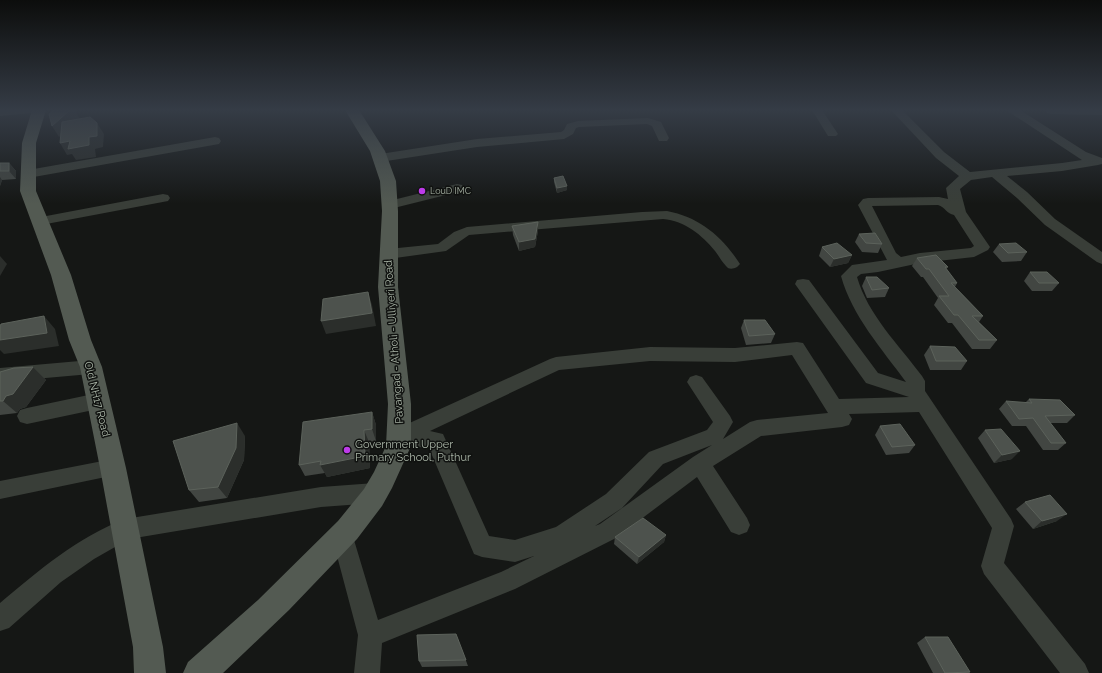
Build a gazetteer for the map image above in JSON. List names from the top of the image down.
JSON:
{
  "streets": {
    "main road": ["Pavangad - Atholi - Ulliyeri Road", "Old NH17 Road"]
  },
  "places": ["LouD IMC", "Government Upper Primary School, Puthur"]
}
